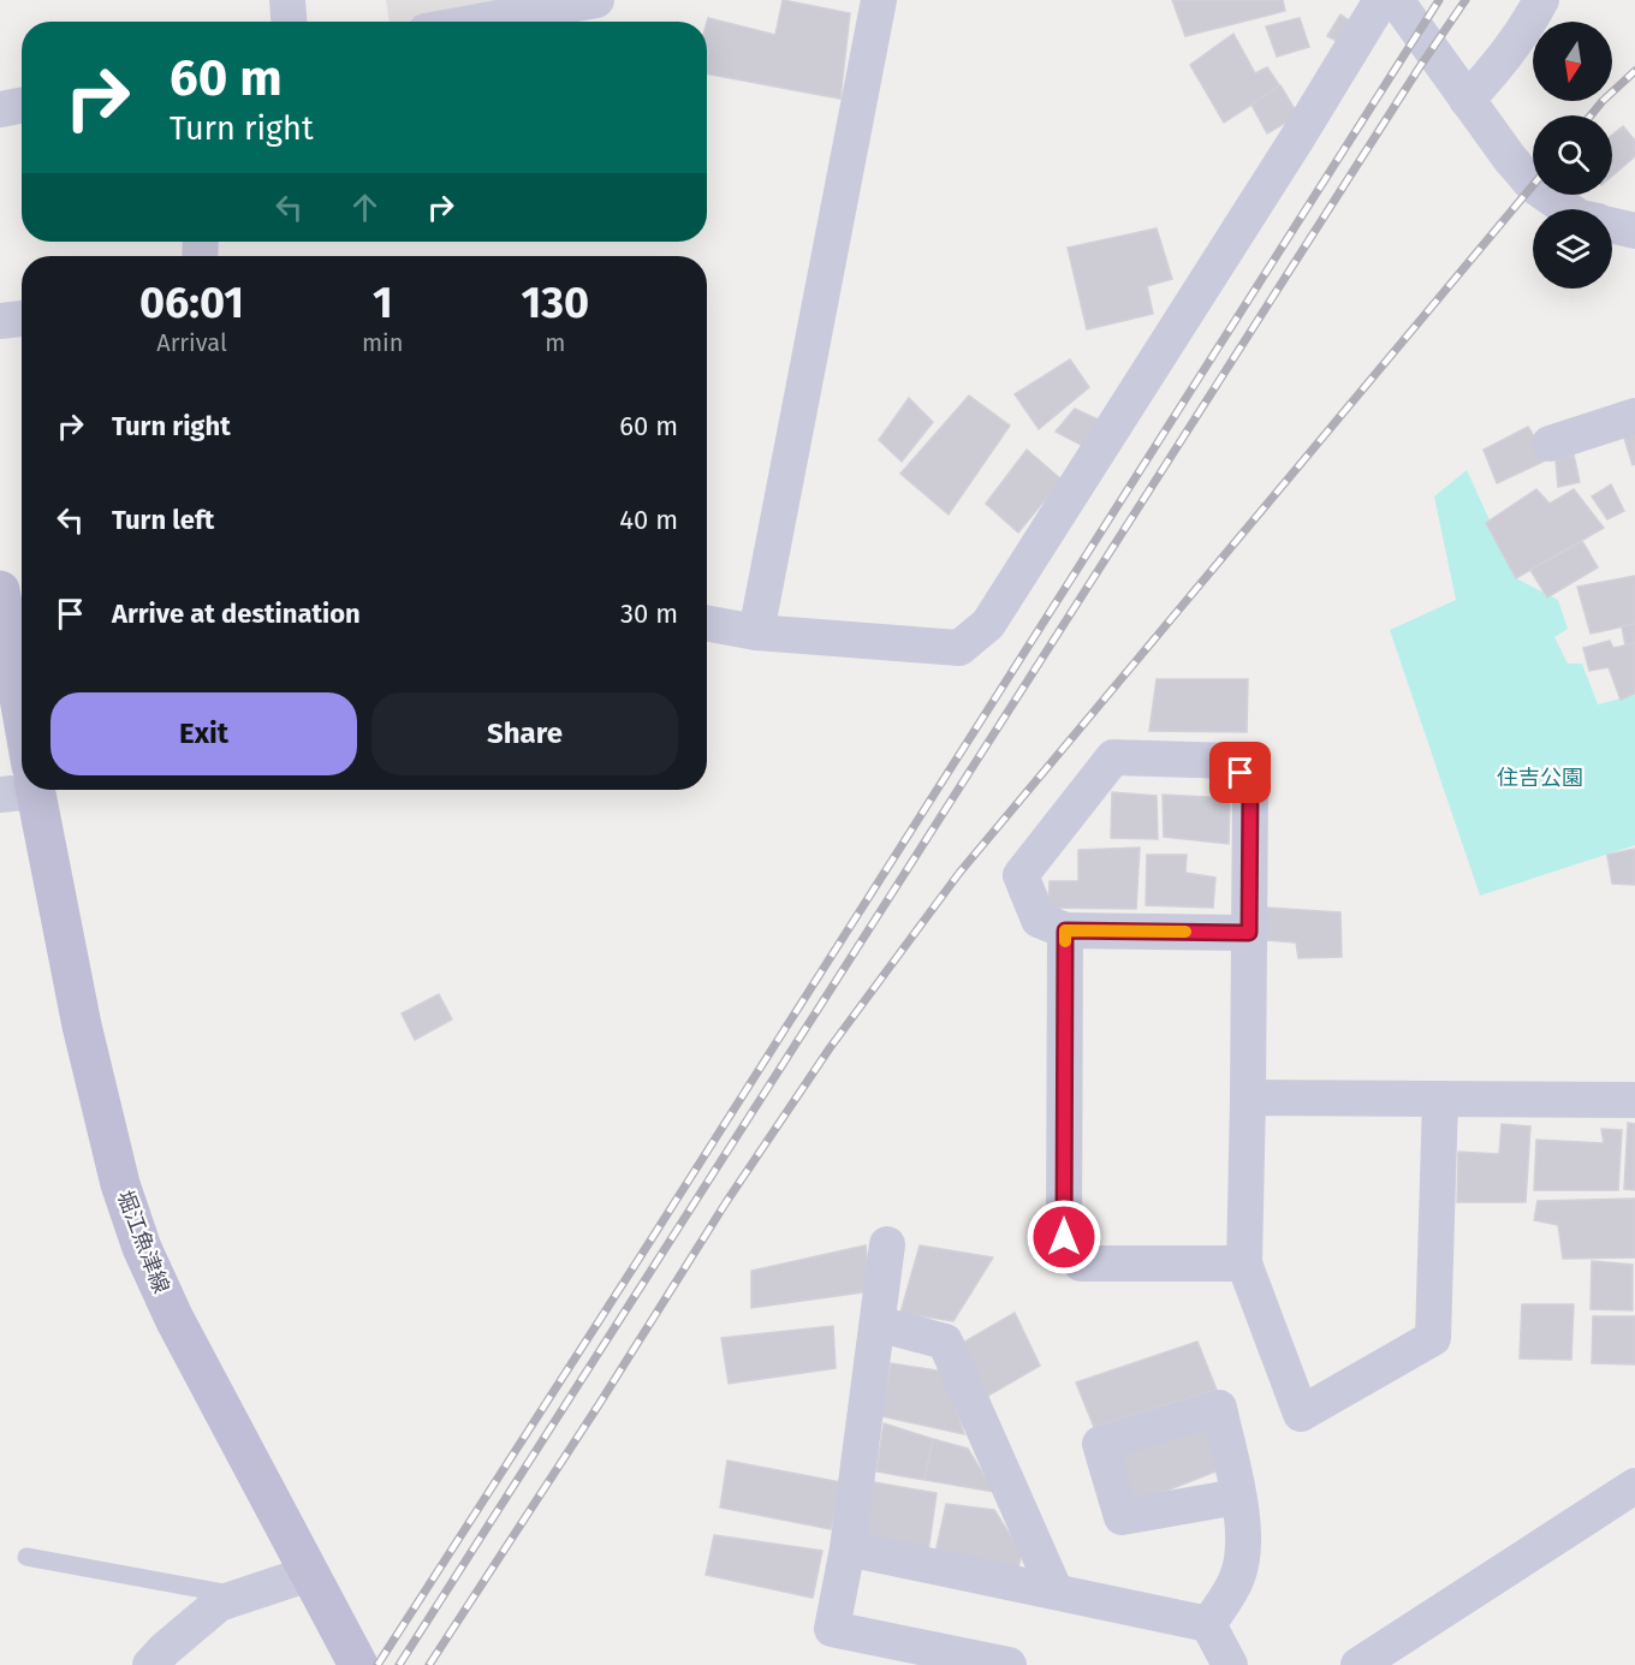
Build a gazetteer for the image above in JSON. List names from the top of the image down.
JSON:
{
  "streets": {
    "main road": ["堀江魚津線"]
  },
  "parks": ["住吉公園"],
  "north": "bottom",
  "page": {
    "turn": ["60 m", "Turn right"],
    "eta": [
      "06:01",
      "Arrival",
      "1",
      "min",
      "130",
      "m"
    ],
    "list": [
      {
        "name": "Turn right",
        "value": "60 m"
      },
      {
        "name": "Turn left",
        "value": "40 m"
      },
      {
        "name": "Arrive at destination",
        "value": "30 m"
      }
    ],
    "buttons": ["Exit", "Share"]
  }
}
